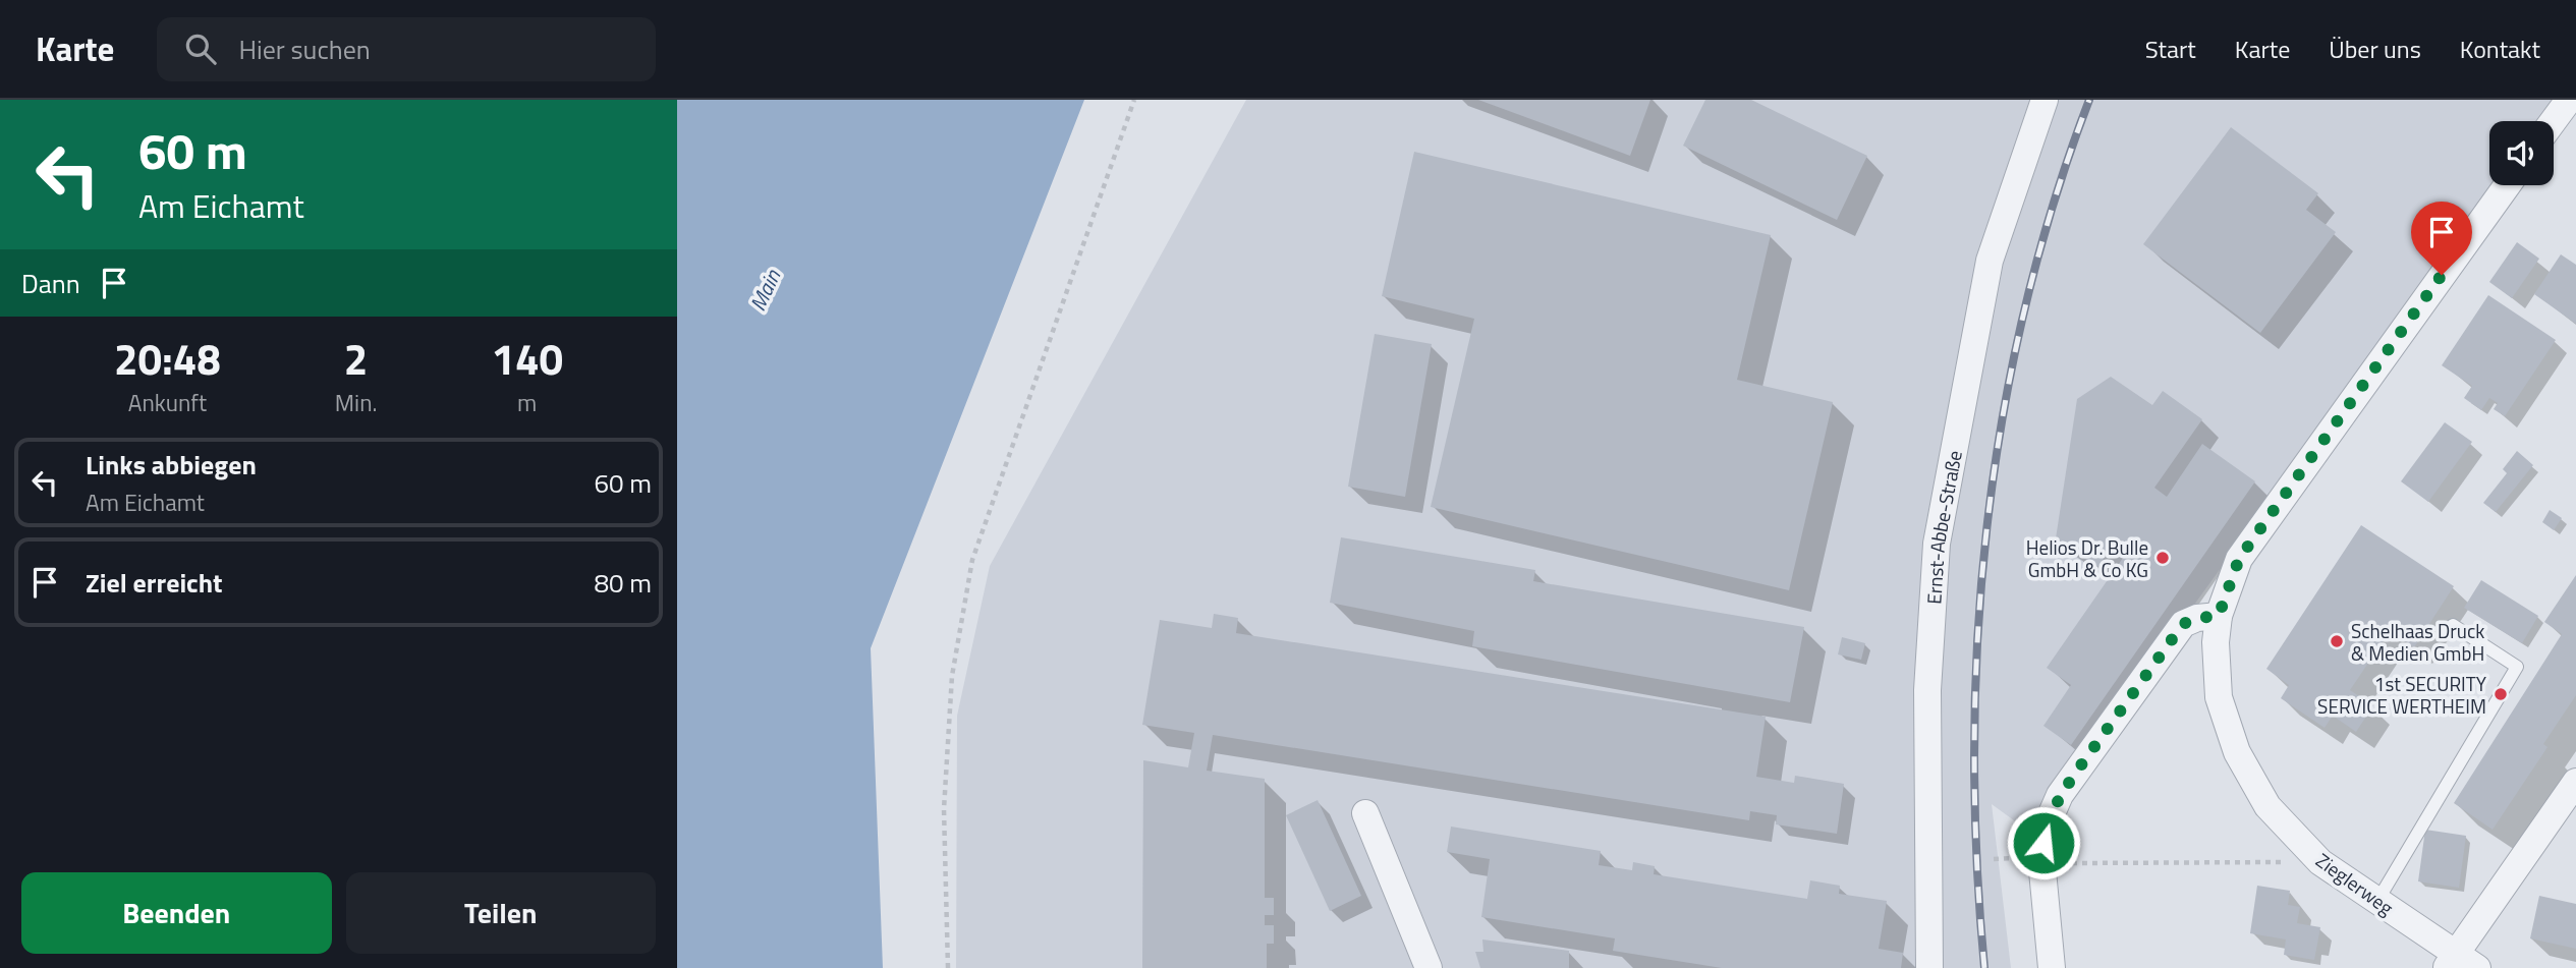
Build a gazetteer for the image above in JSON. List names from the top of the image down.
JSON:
{
  "streets": {
    "street": ["Ernst-Abbe-Straße", "Zieglerweg"]
  },
  "water": ["Main"],
  "places": ["Helios Dr. Bulle GmbH & Co KG", "Schelhaas Druck & Medien GmbH", "1st SECURITY SERVICE WERTHEIM"],
  "page": {
    "header": "Karte",
    "search": "Hier suchen",
    "nav": [
      "Start",
      "Karte",
      "Über uns",
      "Kontakt"
    ],
    "turn": ["60 m", "Am Eichamt"],
    "then": "Dann",
    "eta": [
      "20:48",
      "Ankunft",
      "2",
      "Min.",
      "140",
      "m"
    ],
    "list": [
      {
        "name": "Links abbiegen",
        "note": "Am Eichamt",
        "value": "60 m"
      },
      {
        "name": "Ziel erreicht",
        "value": "80 m"
      }
    ],
    "buttons": ["Beenden", "Teilen"]
  }
}
